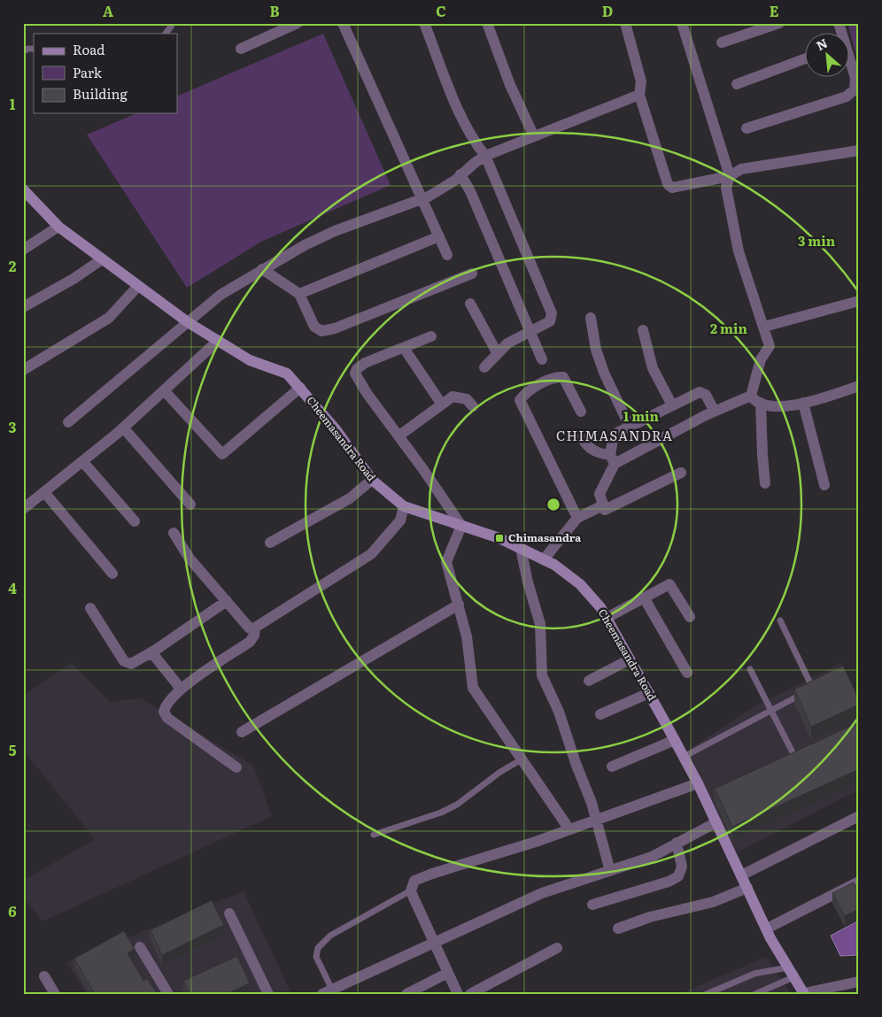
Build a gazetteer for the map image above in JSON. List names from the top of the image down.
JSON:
{
  "streets": {
    "street": ["Cheemasandra Road"]
  },
  "districts": ["CHIMASANDRA"],
  "places": {
    "transit": ["Chimasandra"]
  },
  "legend": ["Road", "Park", "Building"],
  "north": "top left",
  "grid": {
    "columns": [
      "A",
      "B",
      "C",
      "D",
      "E"
    ],
    "rows": [
      "1",
      "2",
      "3",
      "4",
      "5",
      "6"
    ]
  },
  "rings": ["3 min", "2 min", "1 min"]
}
